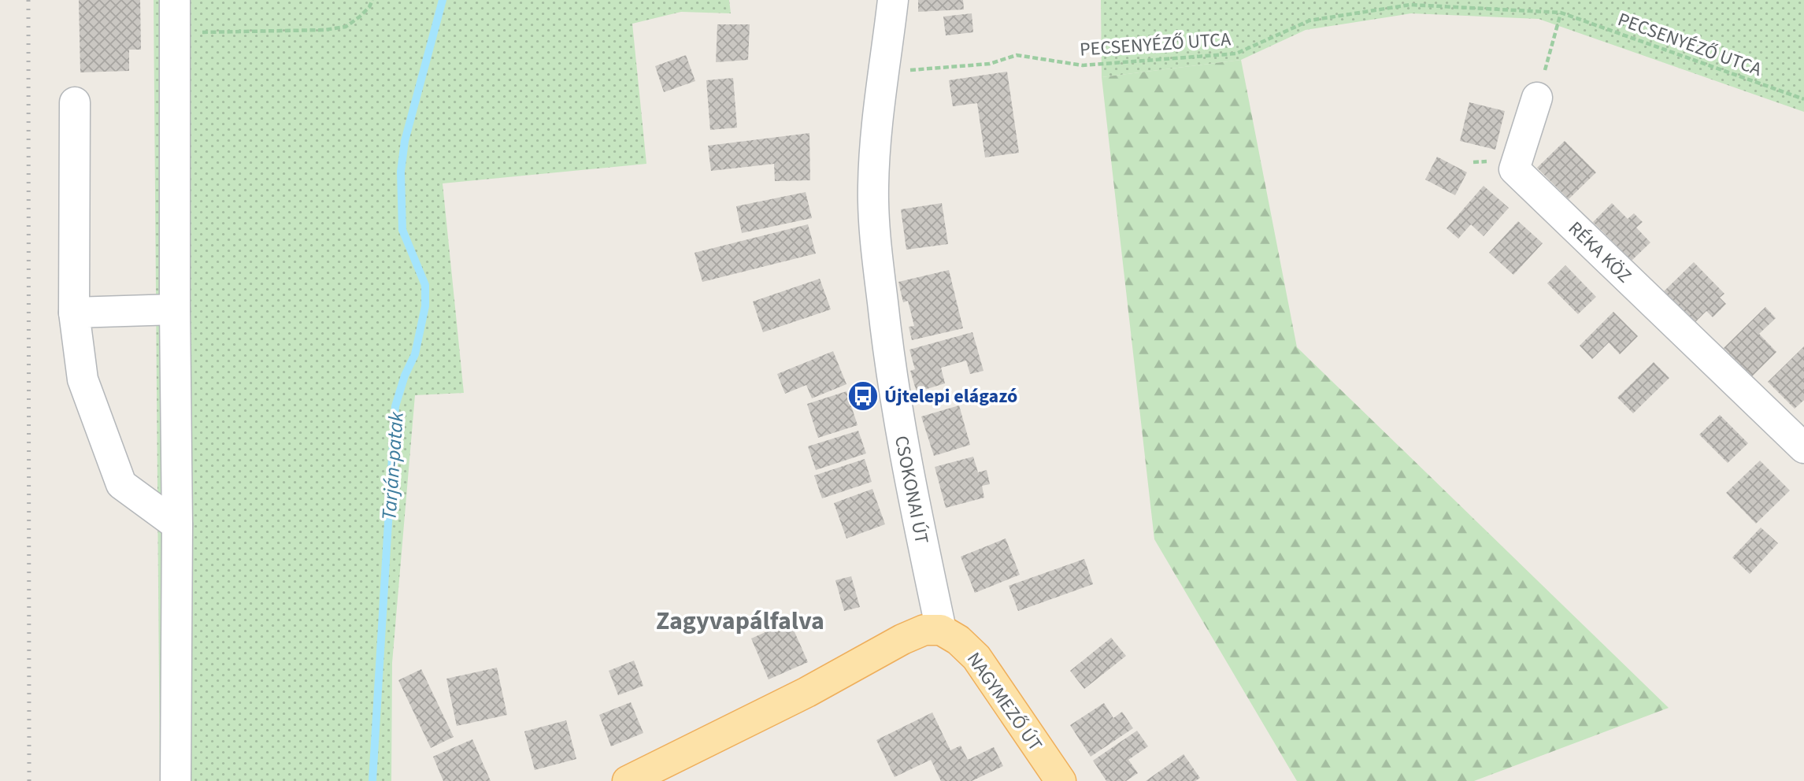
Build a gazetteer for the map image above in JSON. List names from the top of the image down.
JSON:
{
  "streets": {
    "main road": ["NAGYMEZŐ ÚT"],
    "street": ["RÉKA KÖZ", "CSOKONAI ÚT"],
    "path": ["PECSENYÉZŐ UTCA"]
  },
  "crossings": [
    ["PECSENYÉZŐ UTCA", "CSOKONAI ÚT"],
    ["CSOKONAI ÚT", "NAGYMEZŐ ÚT"]
  ],
  "districts": ["Zagyvapálfalva"],
  "water": ["Tarján-patak"],
  "places": {
    "bus stop": ["Újtelepi elágazó"]
  }
}
